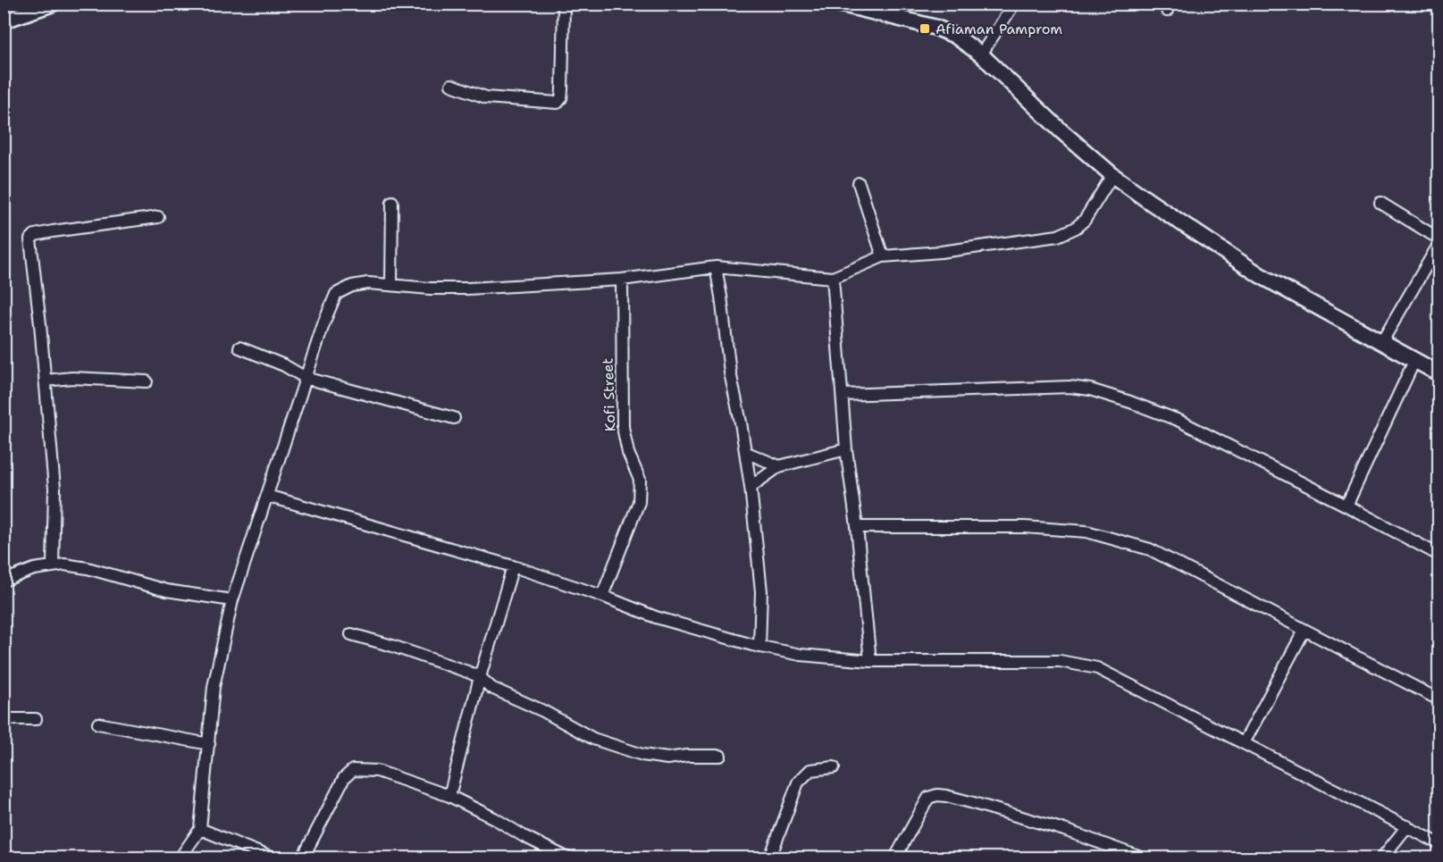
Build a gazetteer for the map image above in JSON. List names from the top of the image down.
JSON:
{
  "streets": {
    "street": ["Kofi Street"]
  },
  "places": {
    "transit": ["Afiaman Pamprom"]
  }
}
